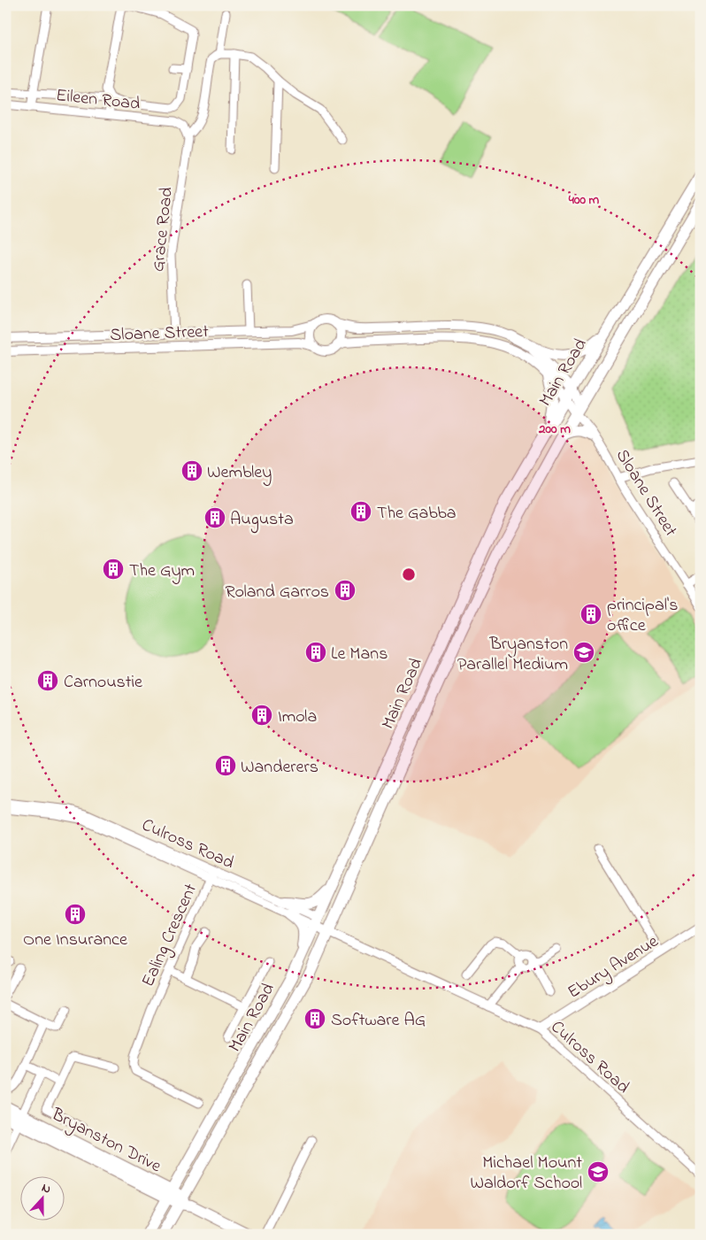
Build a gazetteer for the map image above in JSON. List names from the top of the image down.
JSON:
{
  "streets": {
    "main road": ["Main Road", "Bryanston Drive"],
    "street": [
      "Eileen Road",
      "Grace Road",
      "Sloane Street",
      "Culross Road",
      "Ealing Crescent",
      "Ebury Avenue"
    ]
  },
  "crossings": [
    ["Eileen Road", "Grace Road"],
    ["Grace Road", "Sloane Street"],
    ["Sloane Street", "Main Road"],
    ["Main Road", "Culross Road"],
    ["Main Road", "Bryanston Drive"],
    ["Culross Road", "Ealing Crescent"],
    ["Culross Road", "Ebury Avenue"]
  ],
  "places": {
    "building": [
      "Wembley",
      "The Gabba",
      "Augusta",
      "The Gym",
      "Roland Garros",
      "principal's office",
      "Le Mans",
      "Carnoustie",
      "Imola",
      "Wanderers",
      "One Insurance",
      "Software AG"
    ],
    "school or university": ["Bryanston Parallel Medium", "Michael Mount Waldorf School"]
  },
  "north": "top",
  "rings": ["400 m", "200 m"]
}
